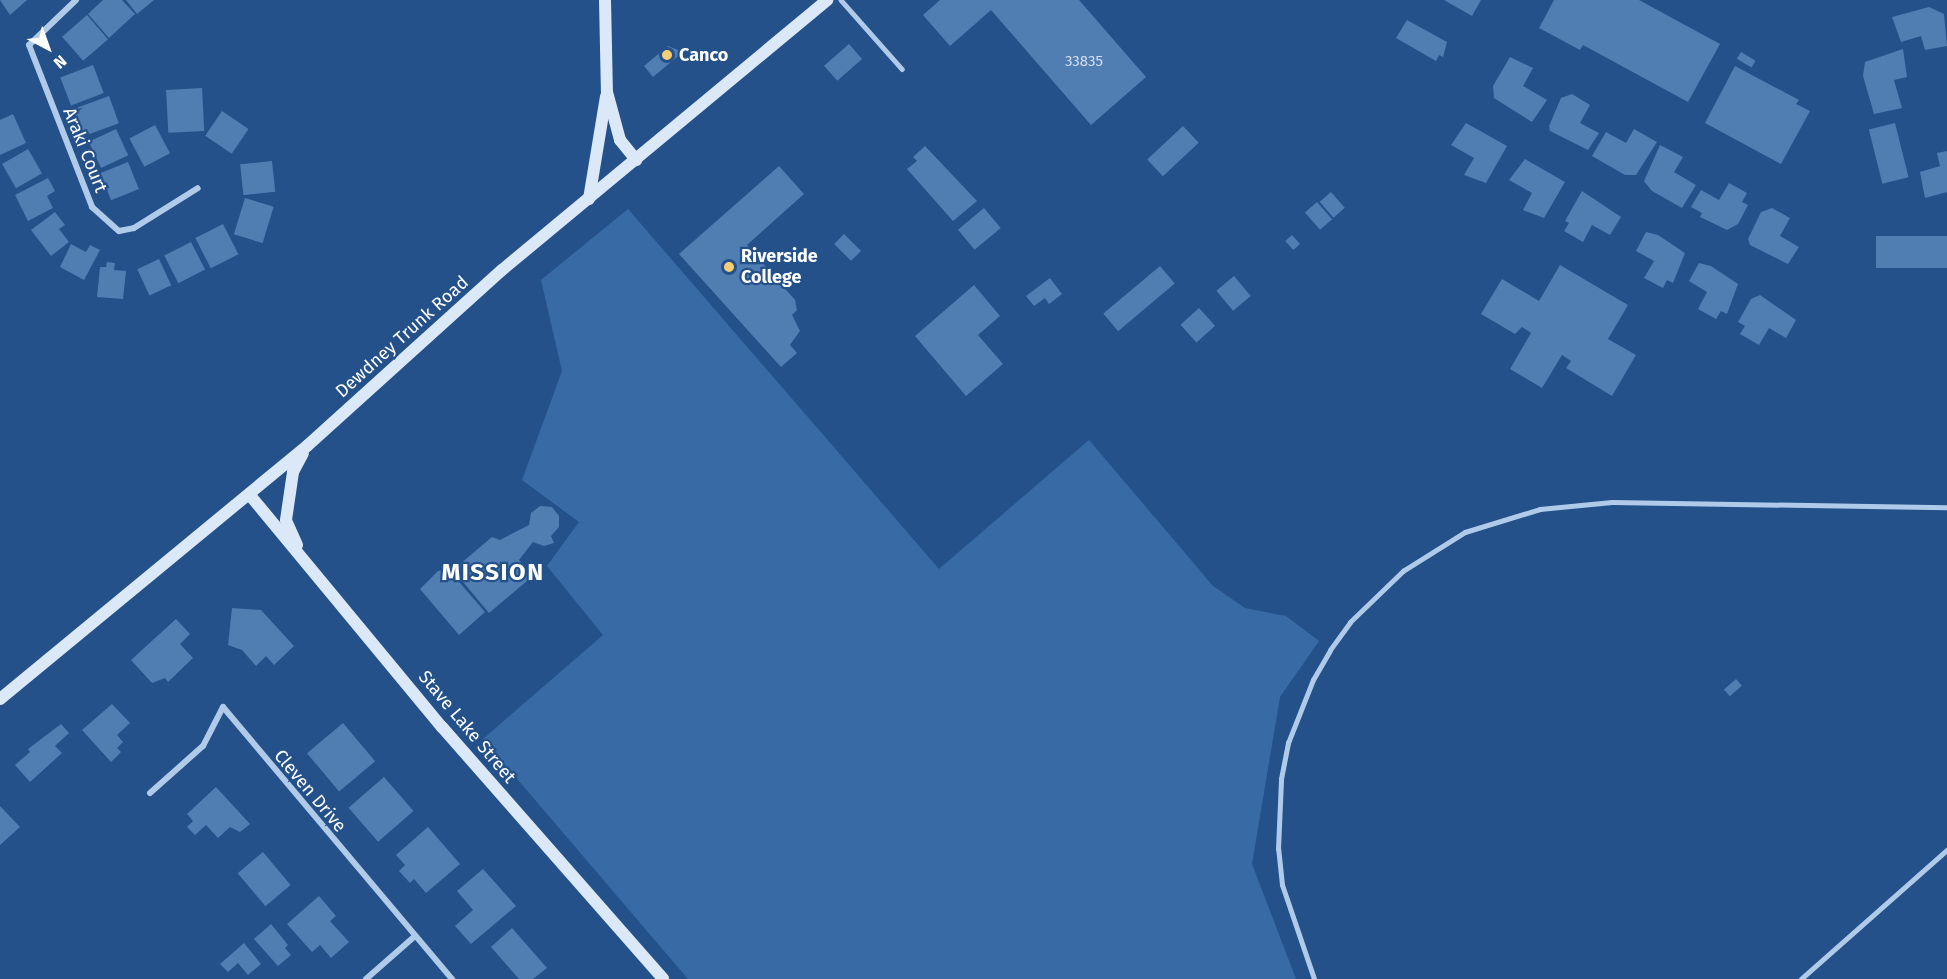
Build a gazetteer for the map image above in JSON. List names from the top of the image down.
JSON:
{
  "streets": {
    "main road": ["Dewdney Trunk Road", "Stave Lake Street"],
    "street": ["Araki Court", "Cleven Drive"]
  },
  "crossings": [
    ["Dewdney Trunk Road", "Stave Lake Street"]
  ],
  "districts": ["MISSION"],
  "places": ["Canco", "Riverside College"],
  "house_numbers": ["33835"],
  "north": "bottom right"
}
